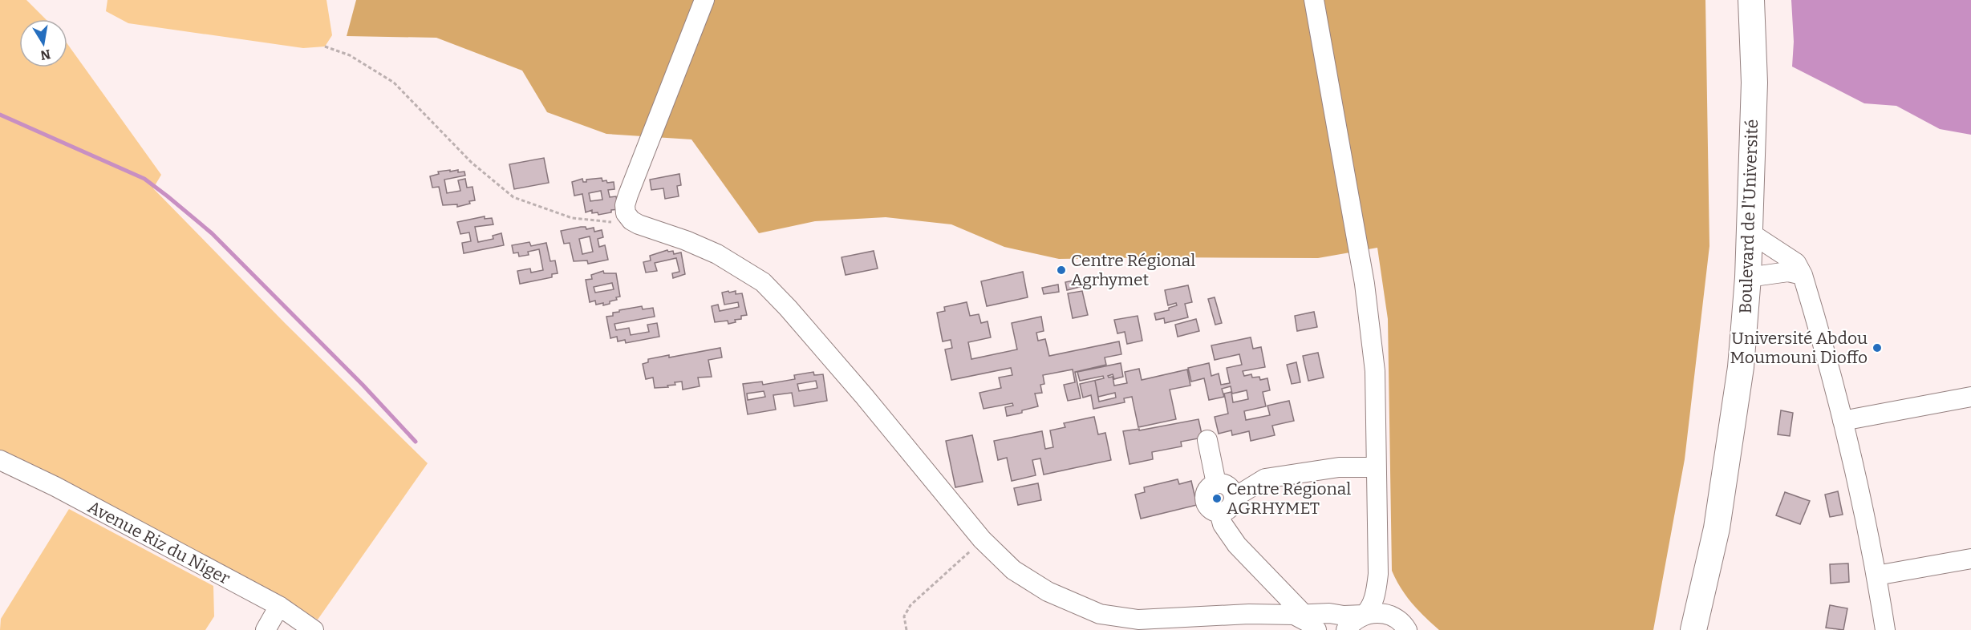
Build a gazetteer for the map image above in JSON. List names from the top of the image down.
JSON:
{
  "streets": {
    "main road": ["Boulevard de l'Université"],
    "street": ["Avenue Riz du Niger"]
  },
  "places": ["Centre Régional Agrhymet", "Université Abdou Moumouni Dioffo", "Centre Régional AGRHYMET"],
  "north": "bottom"
}
